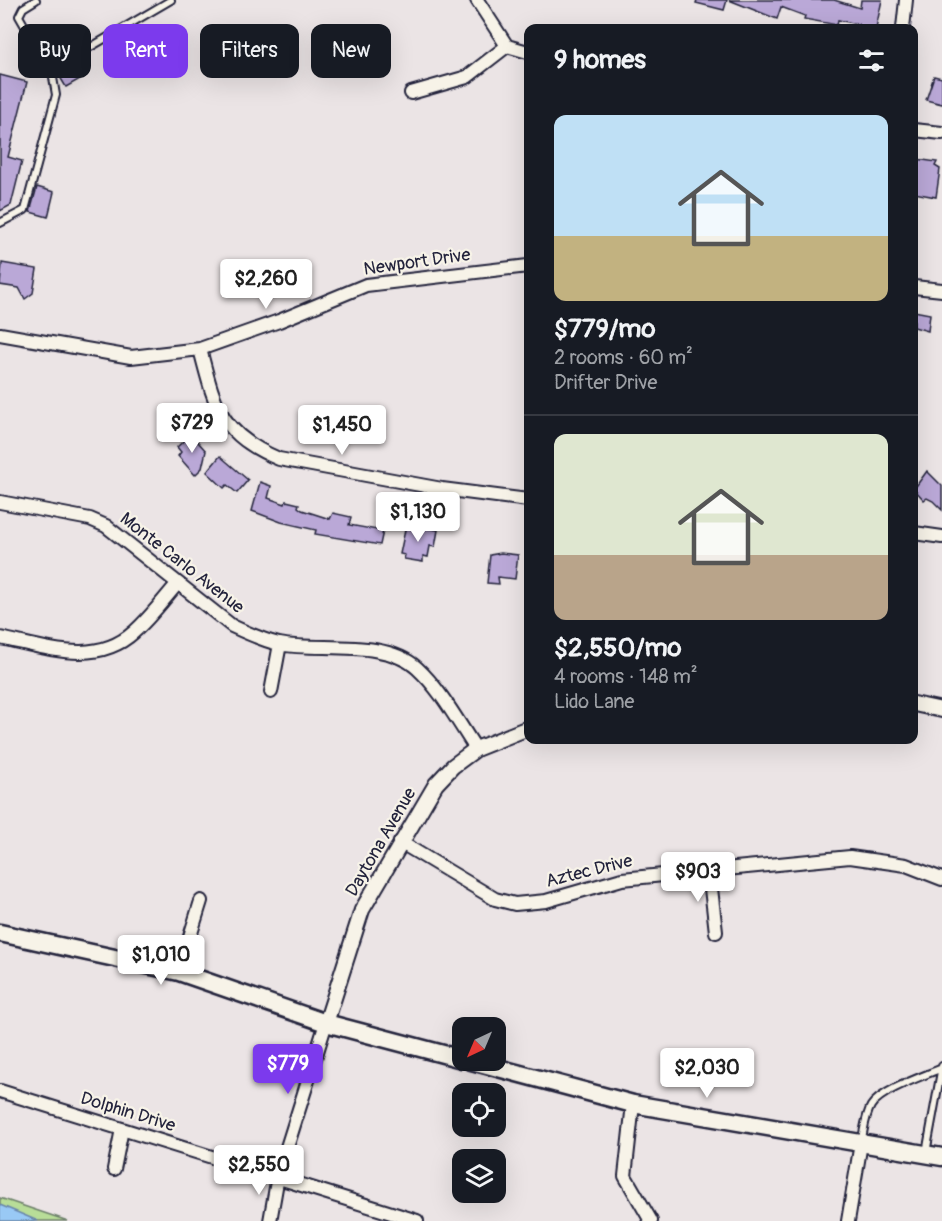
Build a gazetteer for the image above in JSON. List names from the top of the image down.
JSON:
{
  "streets": {
    "street": [
      "Newport Drive",
      "Monte Carlo Avenue",
      "Daytona Avenue",
      "Aztec Drive",
      "Dolphin Drive"
    ]
  },
  "crossings": [
    ["Monte Carlo Avenue", "Daytona Avenue"],
    ["Daytona Avenue", "Aztec Drive"]
  ],
  "north": "bottom left",
  "page": {
    "chip": [
      "Buy",
      "Rent",
      "Filters",
      "New"
    ],
    "heading": "9 homes",
    "list": [
      {
        "name": "$779/mo",
        "note": "2 rooms · 60 m² · Drifter Drive"
      },
      {
        "name": "$2,550/mo",
        "note": "4 rooms · 148 m² · Lido Lane"
      }
    ],
    "price": [
      "$2,260",
      "$729",
      "$1,450",
      "$1,130",
      "$903",
      "$1,010",
      "$779",
      "$2,030",
      "$2,550"
    ]
  }
}
